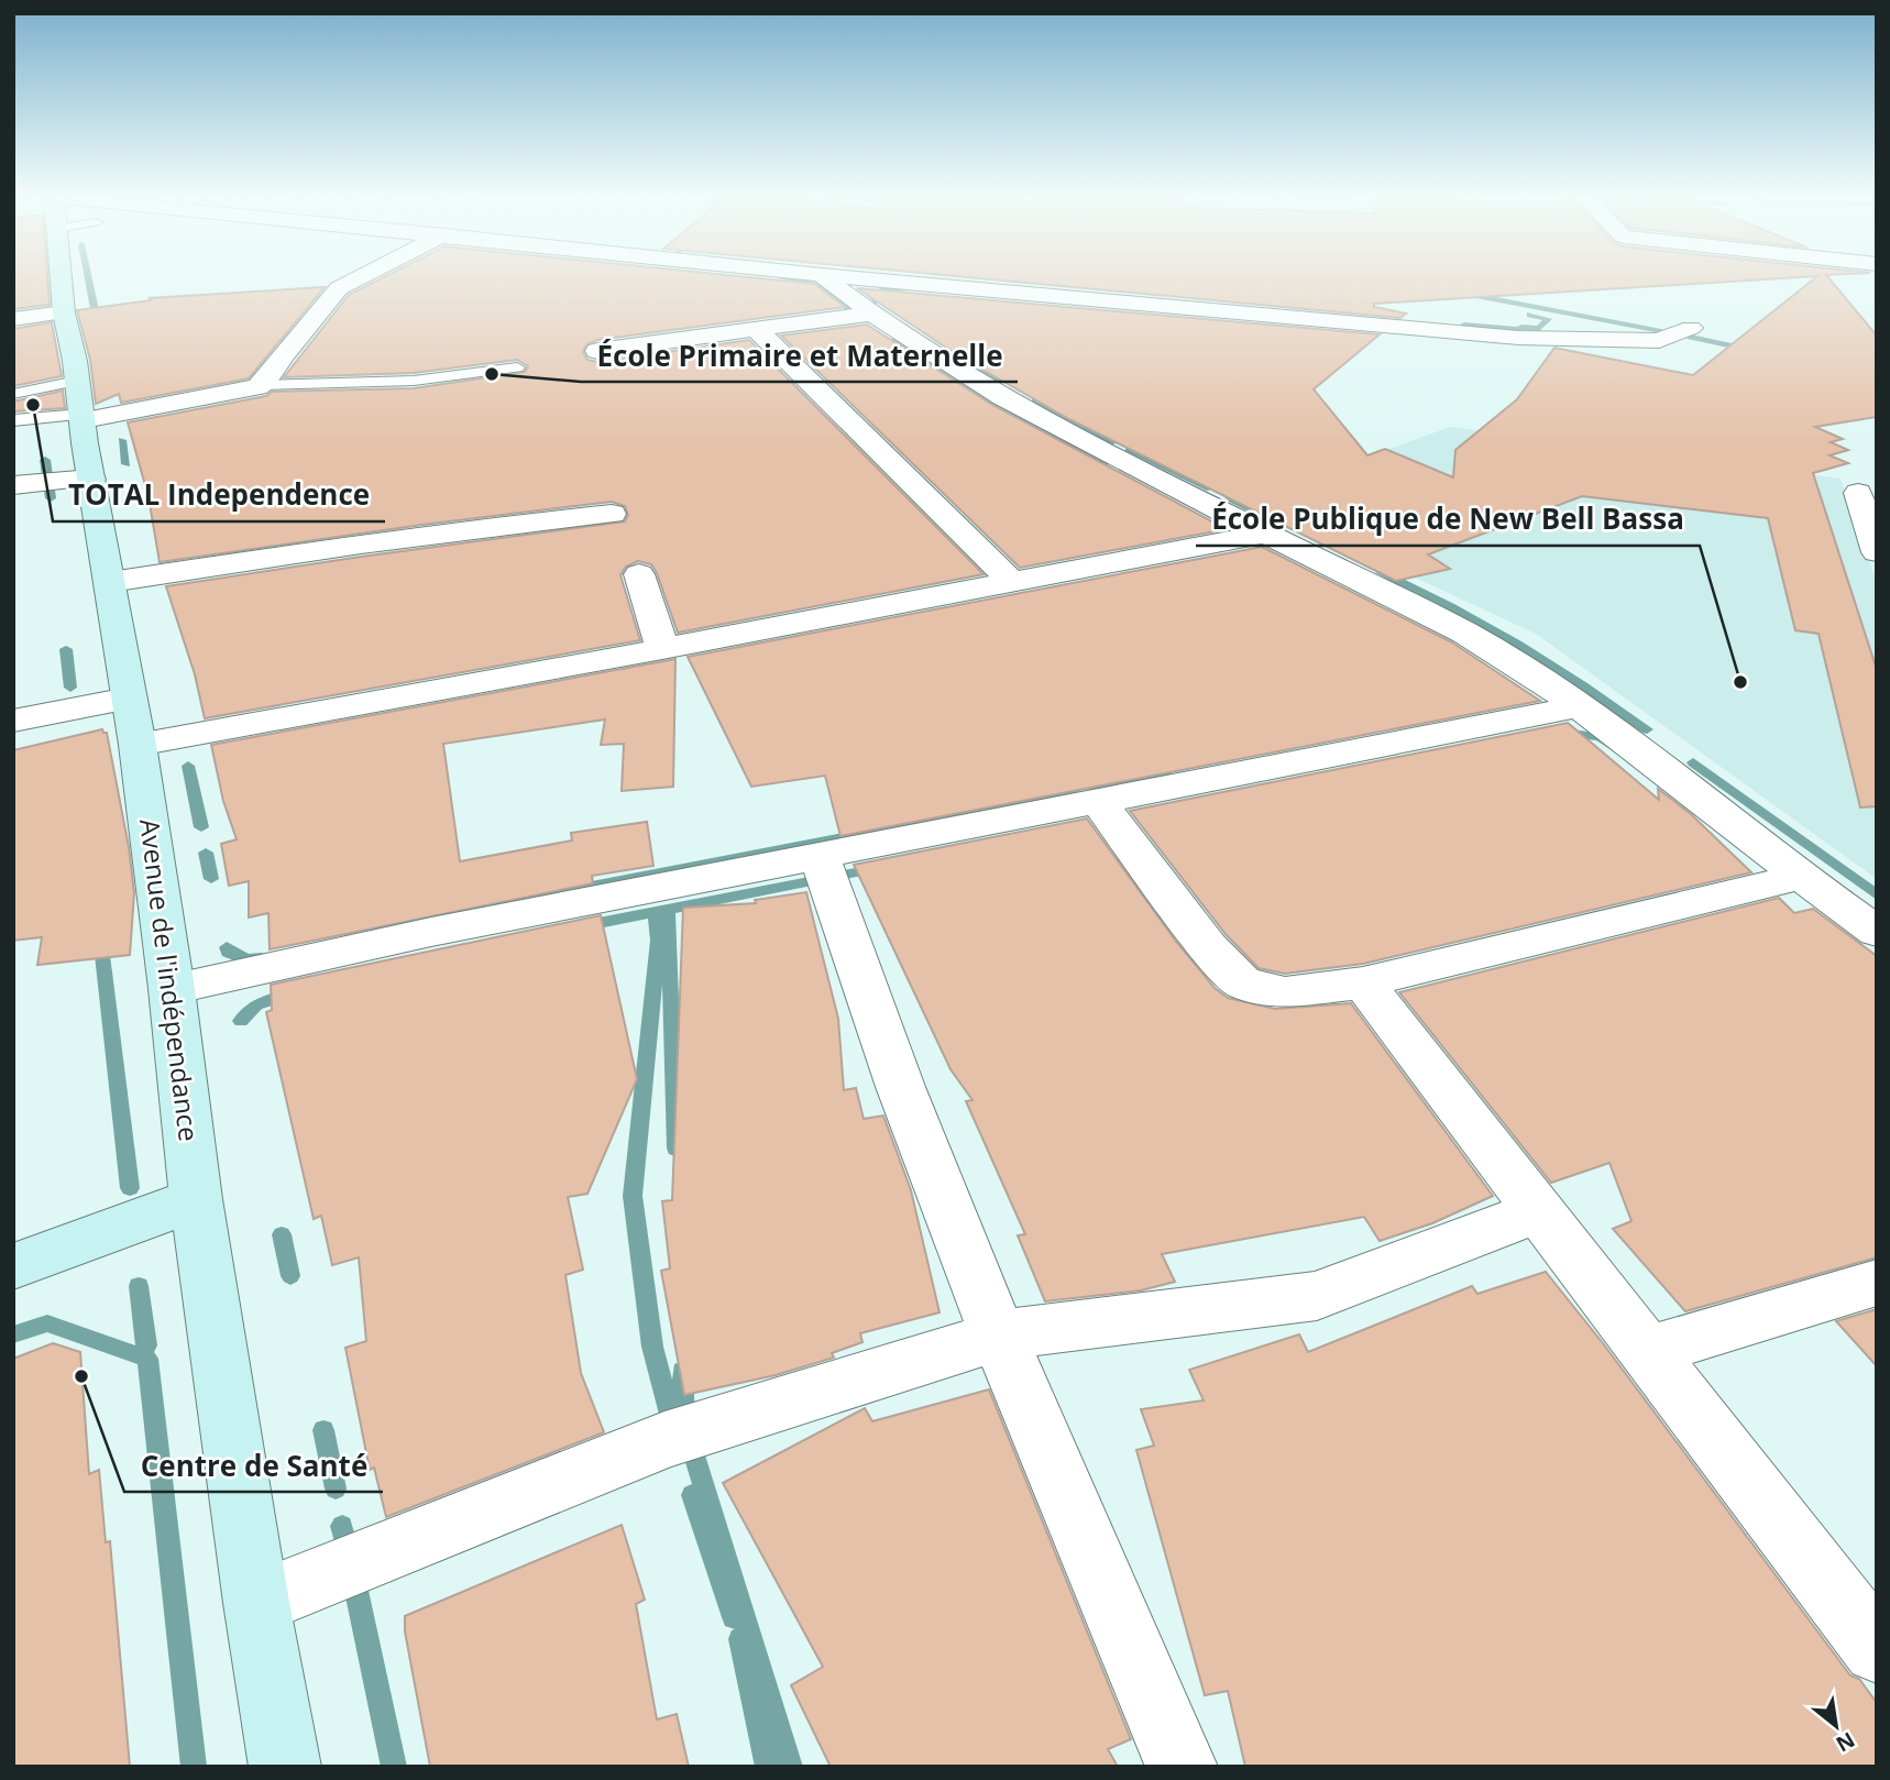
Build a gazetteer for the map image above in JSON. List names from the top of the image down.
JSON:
{
  "streets": {
    "main road": ["Avenue de l'indépendance"]
  },
  "places": [
    "École Primaire et Maternelle",
    "TOTAL Independence",
    "École Publique de New Bell Bassa",
    "Centre de Santé"
  ],
  "north": "bottom right"
}
